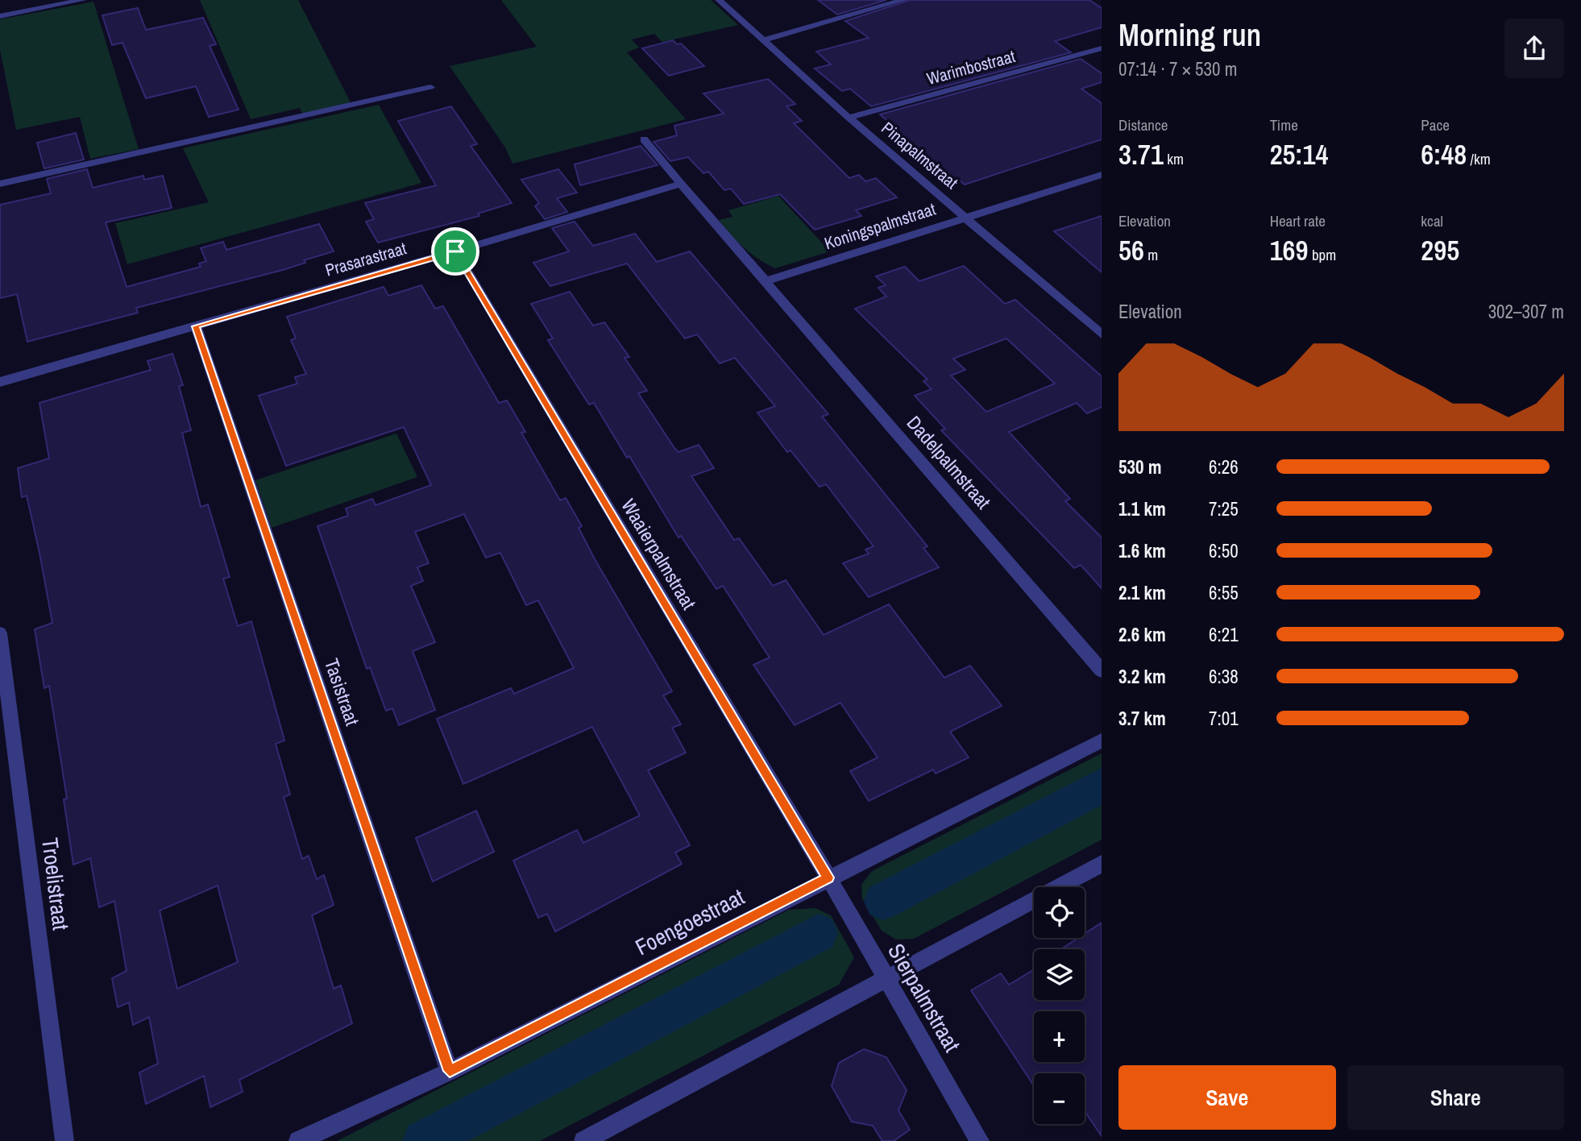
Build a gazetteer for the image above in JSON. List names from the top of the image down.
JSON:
{
  "streets": {
    "street": [
      "Warimbostraat",
      "Pinapalmstraat",
      "Koningspalmstraat",
      "Prasarastraat",
      "Dadelpalmstraat",
      "Waaierpalmstraat",
      "Tasistraat",
      "Troelistraat",
      "Foengoestraat",
      "Sierpalmstraat"
    ]
  },
  "crossings": [
    ["Warimbostraat", "Pinapalmstraat"],
    ["Pinapalmstraat", "Koningspalmstraat"],
    ["Koningspalmstraat", "Dadelpalmstraat"],
    ["Prasarastraat", "Waaierpalmstraat"],
    ["Prasarastraat", "Tasistraat"],
    ["Waaierpalmstraat", "Foengoestraat"],
    ["Waaierpalmstraat", "Sierpalmstraat"],
    ["Tasistraat", "Foengoestraat"],
    ["Foengoestraat", "Sierpalmstraat"]
  ],
  "page": {
    "heading": ["Morning run", "07:14 · 7 × 530 m"],
    "stats": [
      ["Distance", "3.71 km"],
      ["Time", "25:14"],
      ["Pace", "6:48 /km"],
      ["Elevation", "56 m"],
      ["Heart rate", "169 bpm"],
      ["kcal", "295"]
    ],
    "chart": ["Elevation", "302–307 m"],
    "list": [
      {
        "name": "530 m",
        "note": "6:26"
      },
      {
        "name": "1.1 km",
        "note": "7:25"
      },
      {
        "name": "1.6 km",
        "note": "6:50"
      },
      {
        "name": "2.1 km",
        "note": "6:55"
      },
      {
        "name": "2.6 km",
        "note": "6:21"
      },
      {
        "name": "3.2 km",
        "note": "6:38"
      },
      {
        "name": "3.7 km",
        "note": "7:01"
      }
    ],
    "map_buttons": ["+", "−"],
    "buttons": ["Save", "Share"]
  }
}
